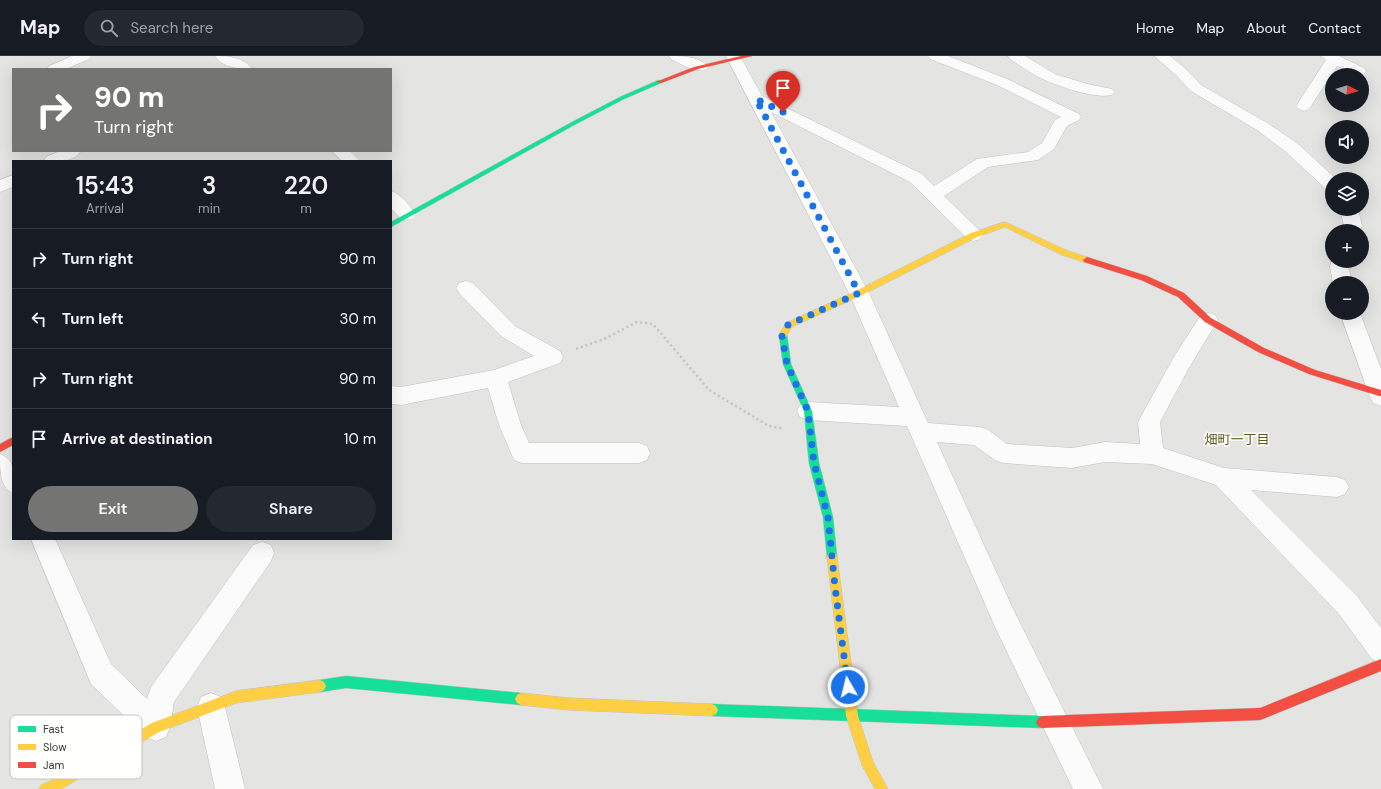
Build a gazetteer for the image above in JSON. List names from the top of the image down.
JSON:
{
  "districts": ["畑町一丁目"],
  "legend": ["Fast", "Slow", "Jam"],
  "north": "right",
  "page": {
    "header": "Map",
    "search": "Search here",
    "nav": [
      "Home",
      "Map",
      "About",
      "Contact"
    ],
    "map_buttons": ["+", "−"],
    "turn": ["90 m", "Turn right"],
    "eta": [
      "15:43",
      "Arrival",
      "3",
      "min",
      "220",
      "m"
    ],
    "list": [
      {
        "name": "Turn right",
        "value": "90 m"
      },
      {
        "name": "Turn left",
        "value": "30 m"
      },
      {
        "name": "Turn right",
        "value": "90 m"
      },
      {
        "name": "Arrive at destination",
        "value": "10 m"
      }
    ],
    "buttons": ["Exit", "Share"]
  }
}
